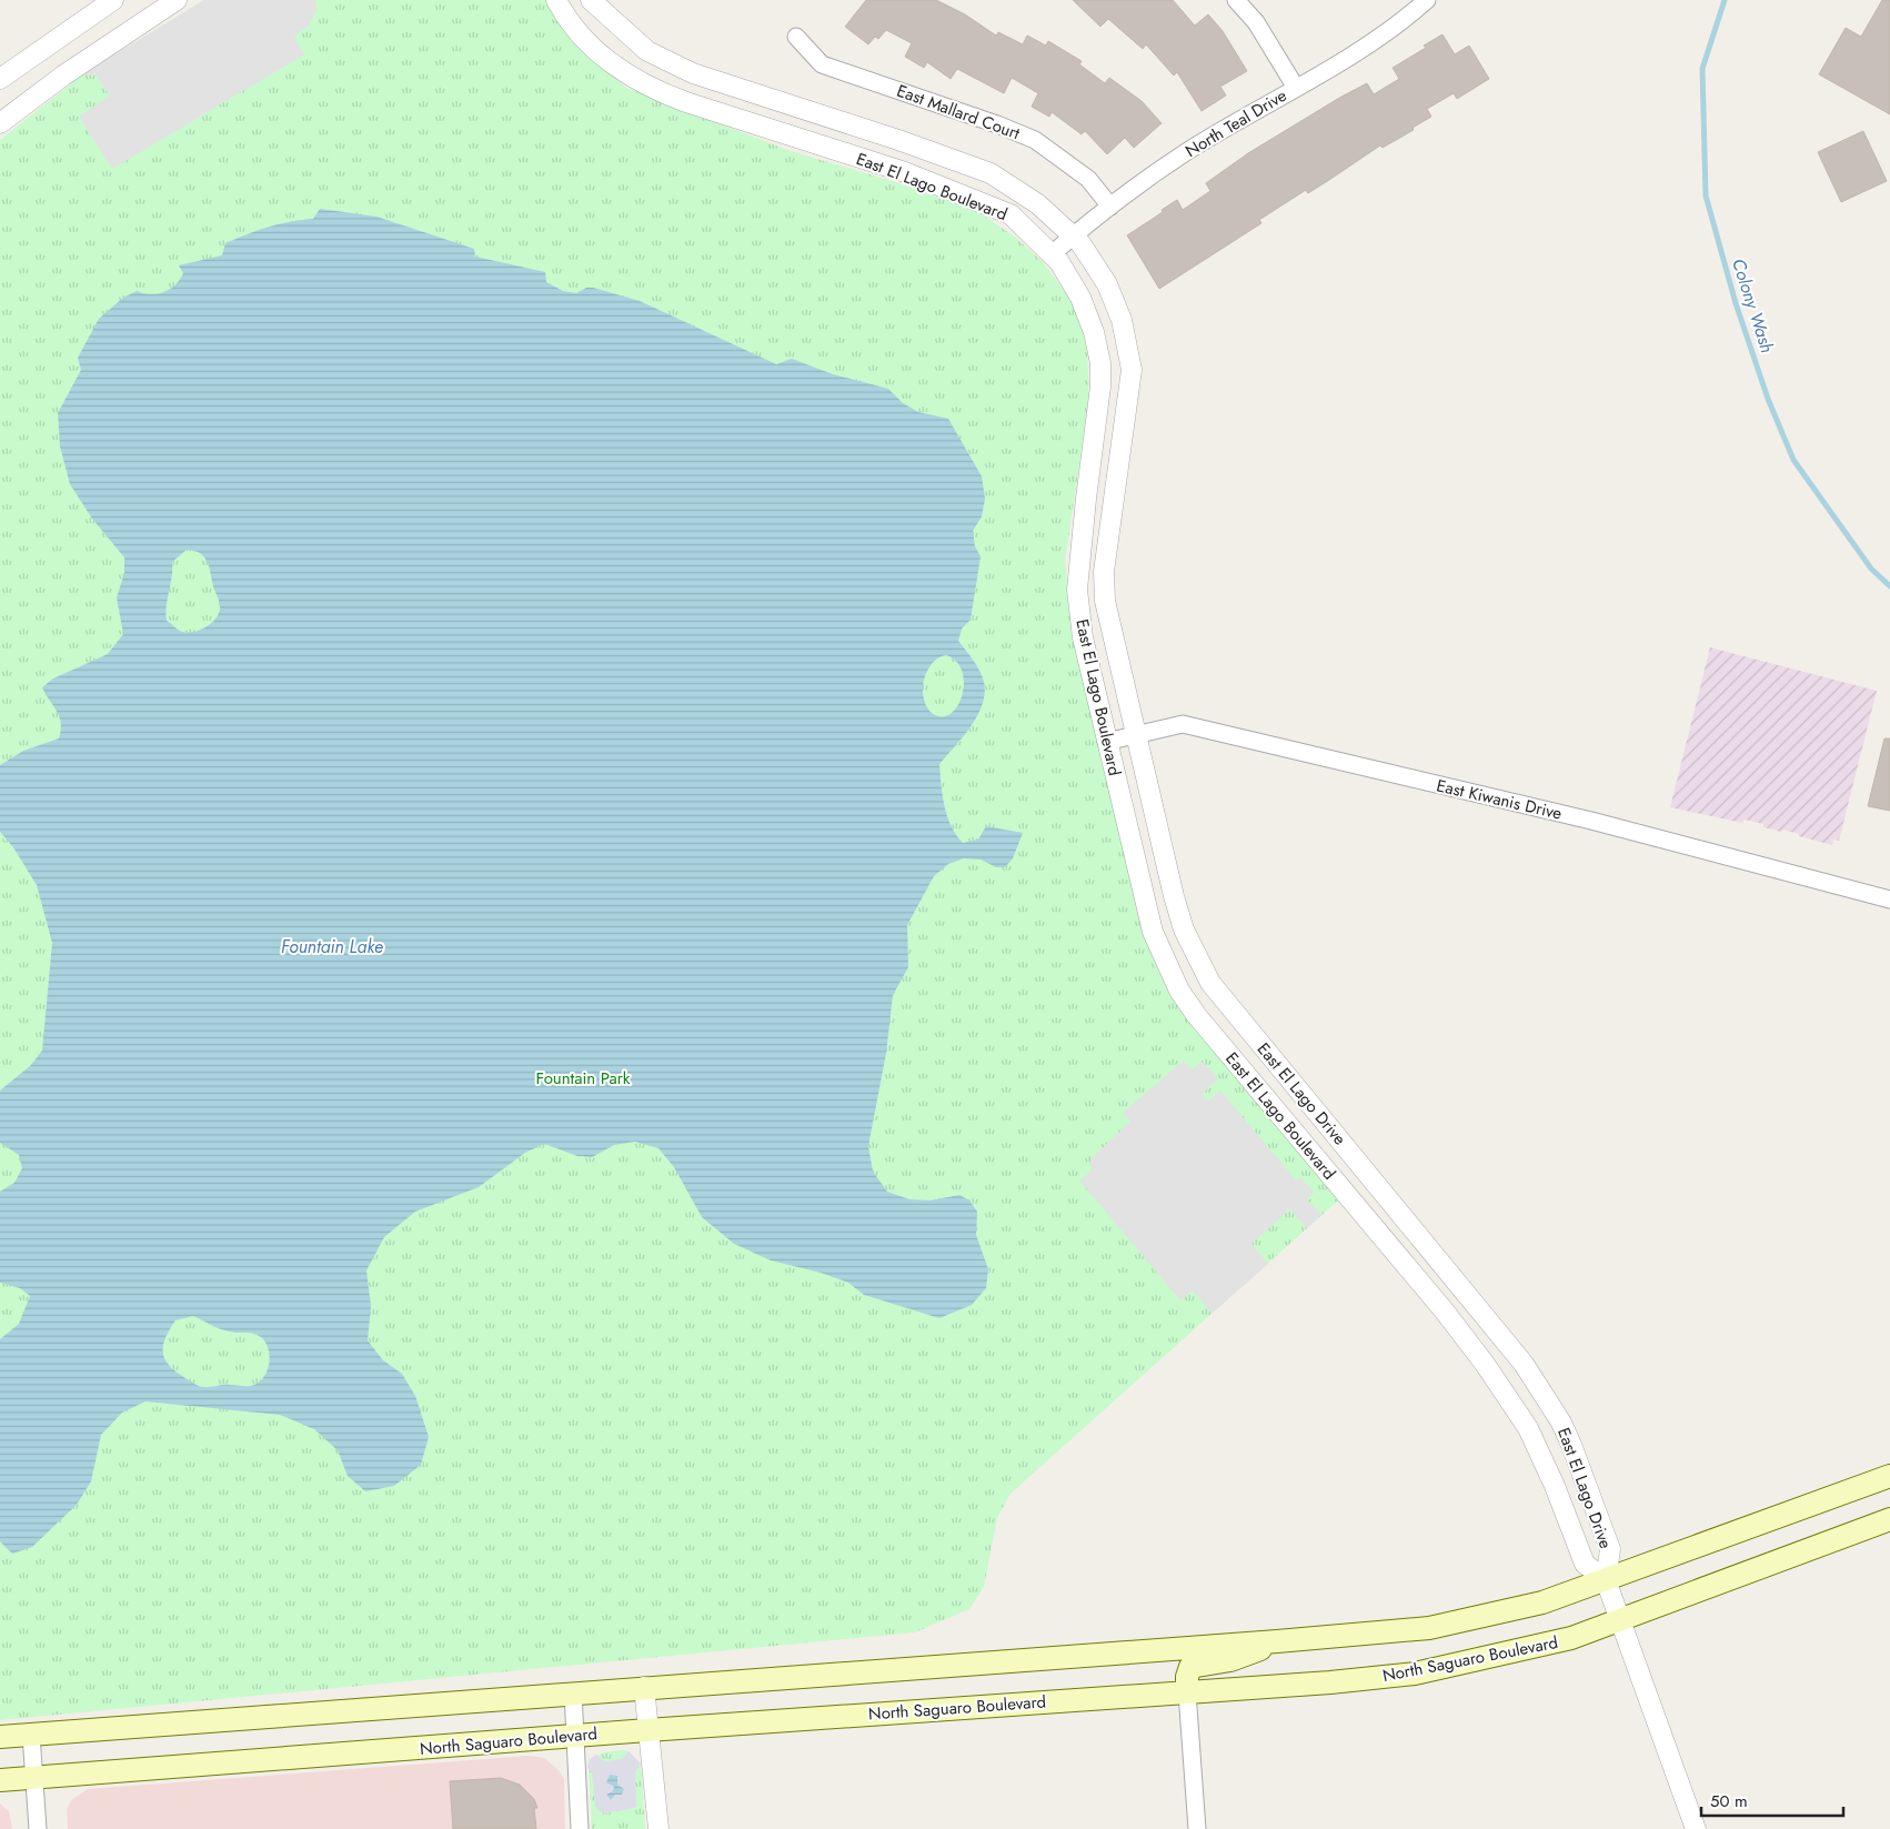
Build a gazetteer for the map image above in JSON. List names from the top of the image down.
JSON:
{
  "streets": {
    "main road": ["North Saguaro Boulevard"],
    "street": [
      "East Mallard Court",
      "North Teal Drive",
      "East El Lago Boulevard",
      "East Kiwanis Drive",
      "East El Lago Drive"
    ]
  },
  "crossings": [
    ["East Mallard Court", "North Teal Drive"],
    ["North Teal Drive", "East El Lago Boulevard"],
    ["East El Lago Boulevard", "East Kiwanis Drive"],
    ["East El Lago Boulevard", "East El Lago Drive"],
    ["East El Lago Drive", "North Saguaro Boulevard"]
  ],
  "water": ["Colony Wash", "Fountain Lake"],
  "parks": ["Fountain Park"],
  "scale_bar": "50 m"
}
